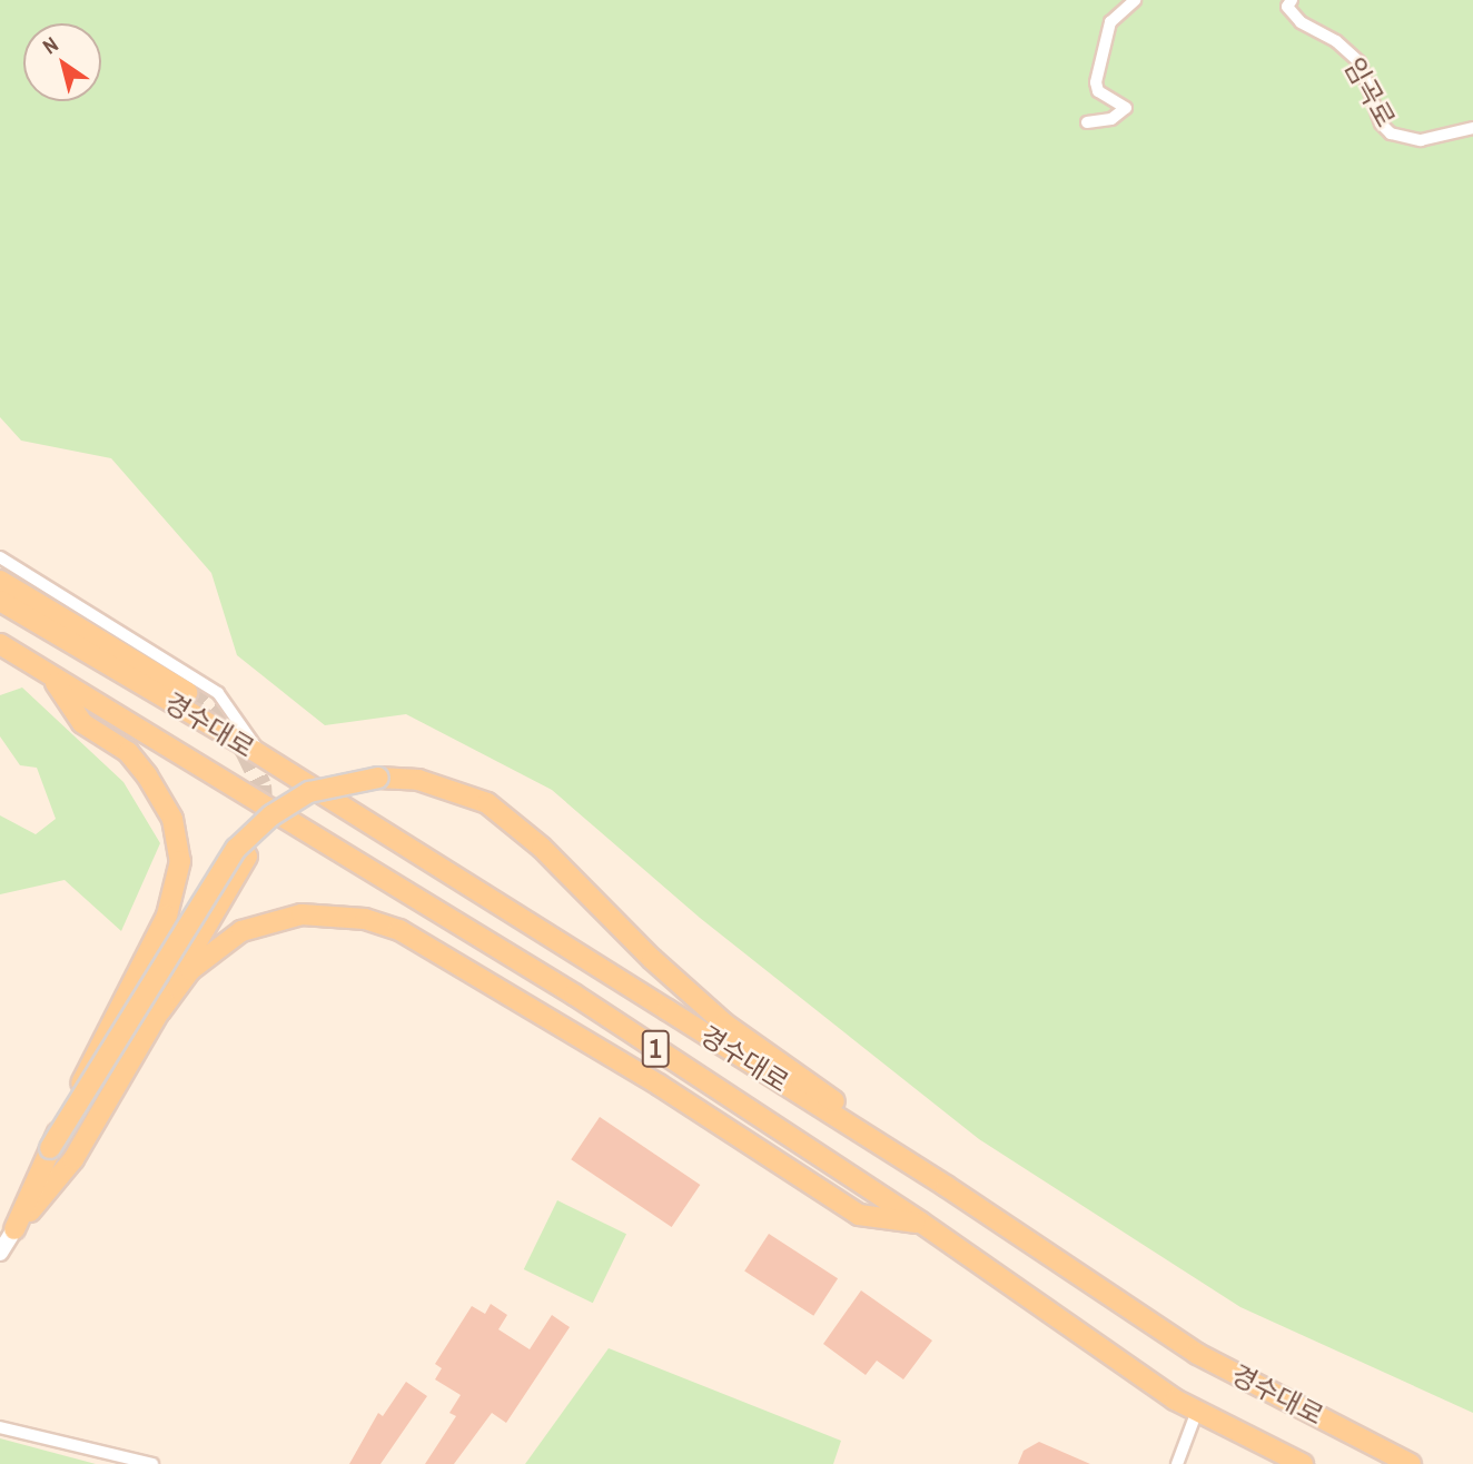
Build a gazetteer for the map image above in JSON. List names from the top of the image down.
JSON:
{
  "streets": {
    "main road": ["경수대로", "1"],
    "street": ["임곡로"]
  },
  "north": "top left"
}
